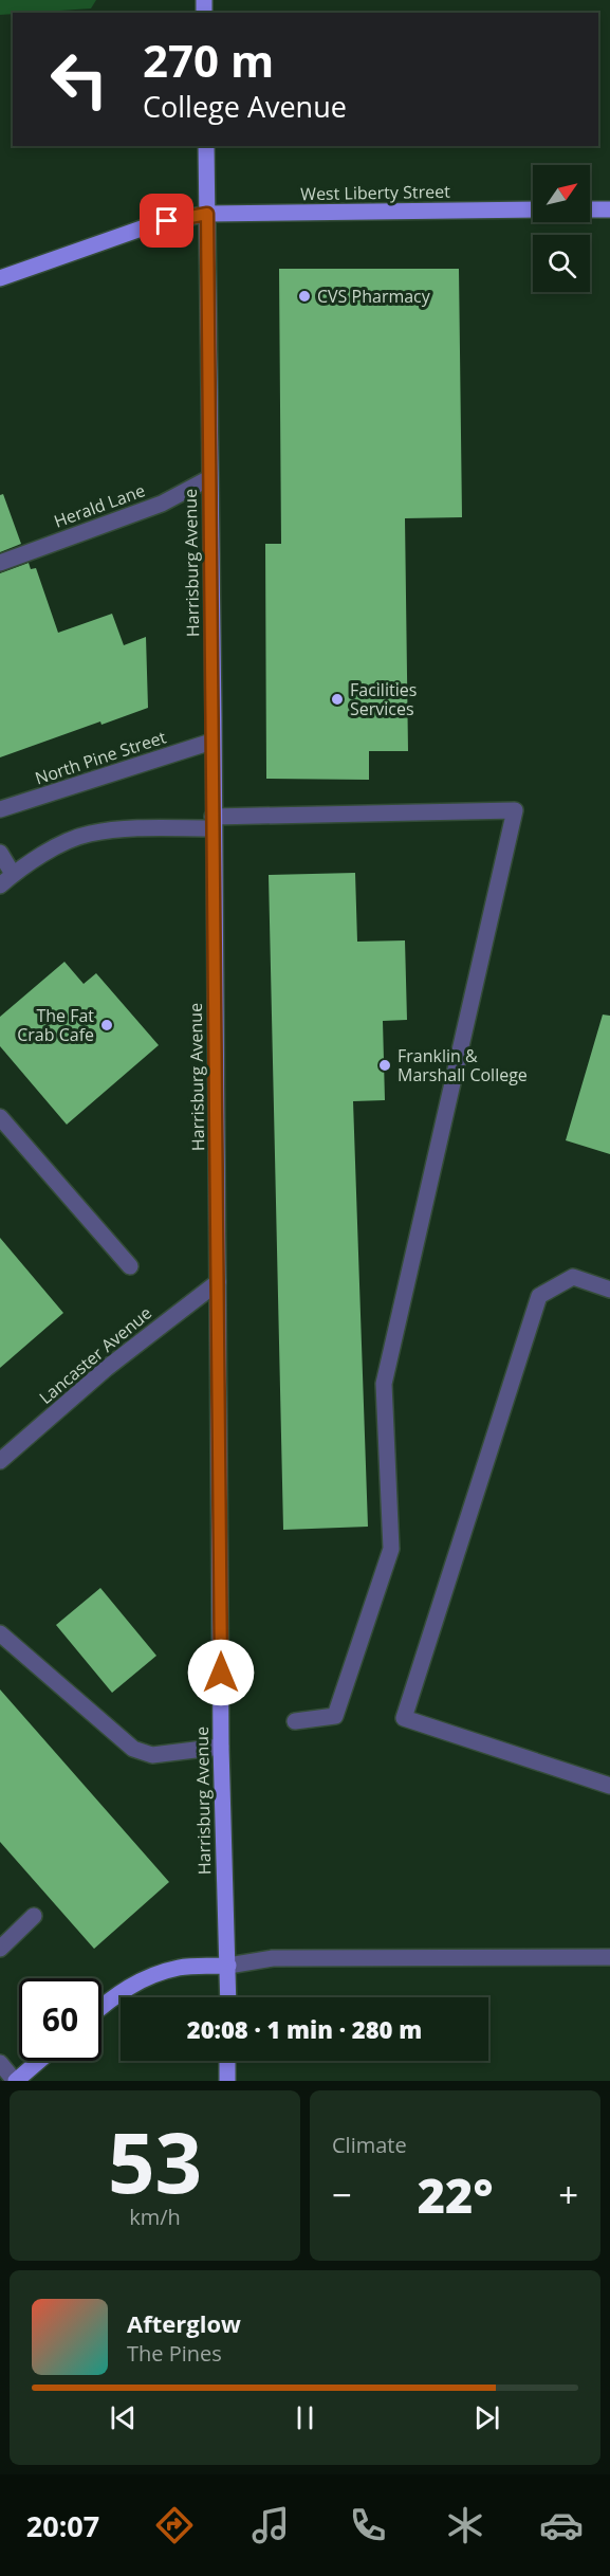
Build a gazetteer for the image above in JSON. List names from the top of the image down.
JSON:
{
  "streets": {
    "main road": ["West Liberty Street", "Harrisburg Avenue"],
    "street": ["Herald Lane", "North Pine Street", "Lancaster Avenue"]
  },
  "crossings": [
    ["West Liberty Street", "Harrisburg Avenue"],
    ["Herald Lane", "Harrisburg Avenue"],
    ["Harrisburg Avenue", "North Pine Street"],
    ["Harrisburg Avenue", "Lancaster Avenue"]
  ],
  "places": [
    "CVS Pharmacy",
    "Facilities Services",
    "The Fat Crab Cafe",
    "Franklin & Marshall College"
  ],
  "north": "top right",
  "page": {
    "turn": ["270 m", "College Avenue"],
    "limit": "60",
    "trip": "20:08 · 1 min · 280 m",
    "tile": [
      ["53", "km/h"],
      "Climate"
    ],
    "heat": ["−", "22°", "+"],
    "song": ["Afterglow", "The Pines"],
    "tabs": "20:07"
  }
}
